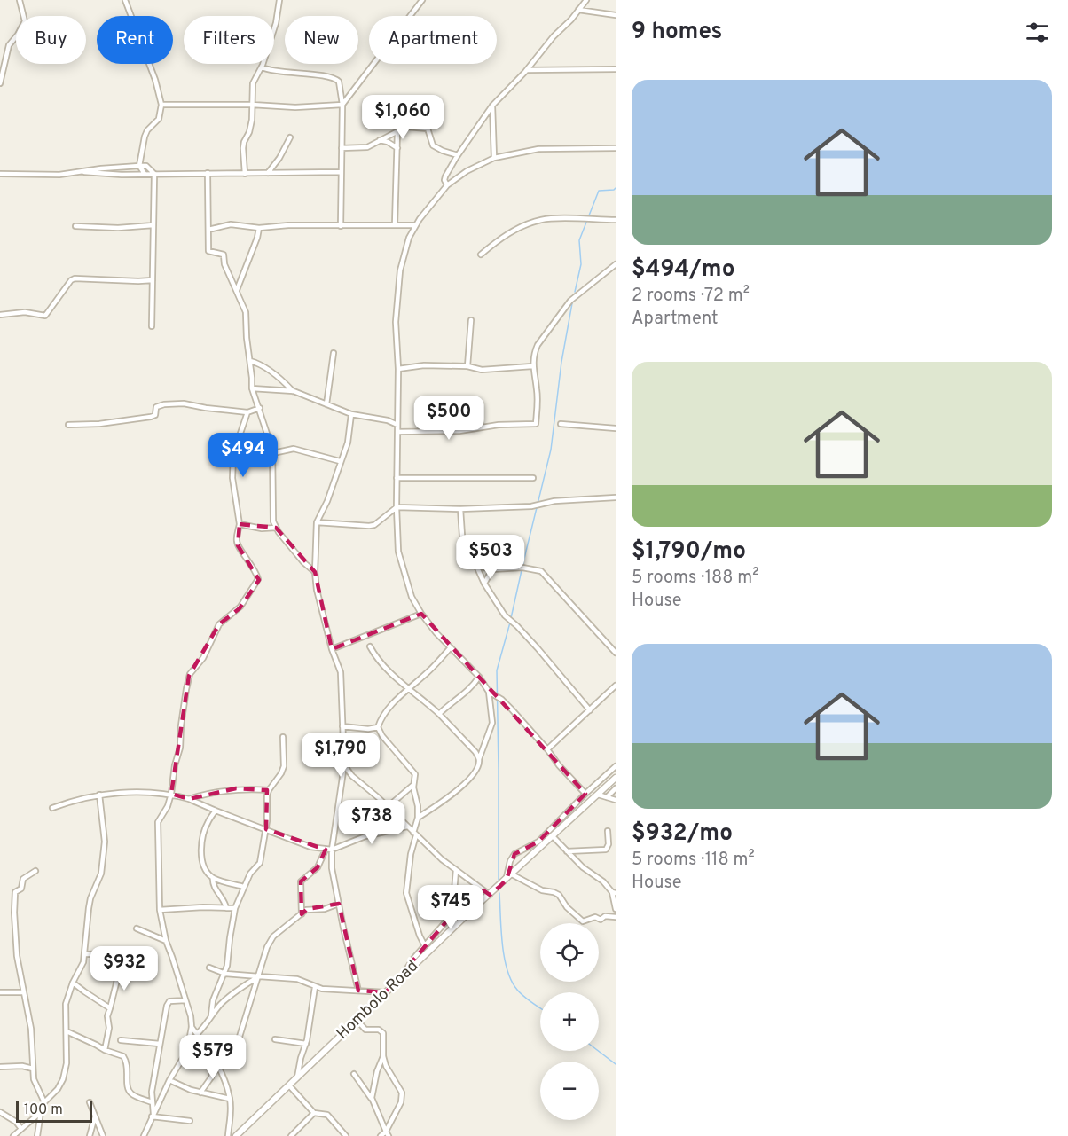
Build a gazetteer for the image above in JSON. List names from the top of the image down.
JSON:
{
  "streets": {
    "street": ["Hombolo Road"]
  },
  "scale_bar": "100 m",
  "page": {
    "heading": "9 homes",
    "chip": [
      "Buy",
      "Rent",
      "Filters",
      "New",
      "Apartment"
    ],
    "list": [
      {
        "name": "$494/mo",
        "note": "2 rooms · 72 m² · Apartment"
      },
      {
        "name": "$1,790/mo",
        "note": "5 rooms · 188 m² · House"
      },
      {
        "name": "$932/mo",
        "note": "5 rooms · 118 m² · House"
      }
    ],
    "price": [
      "$1,060",
      "$500",
      "$494",
      "$503",
      "$1,790",
      "$738",
      "$745",
      "$932",
      "$579"
    ],
    "map_buttons": ["+", "−"],
    "scale": "100 m"
  }
}
